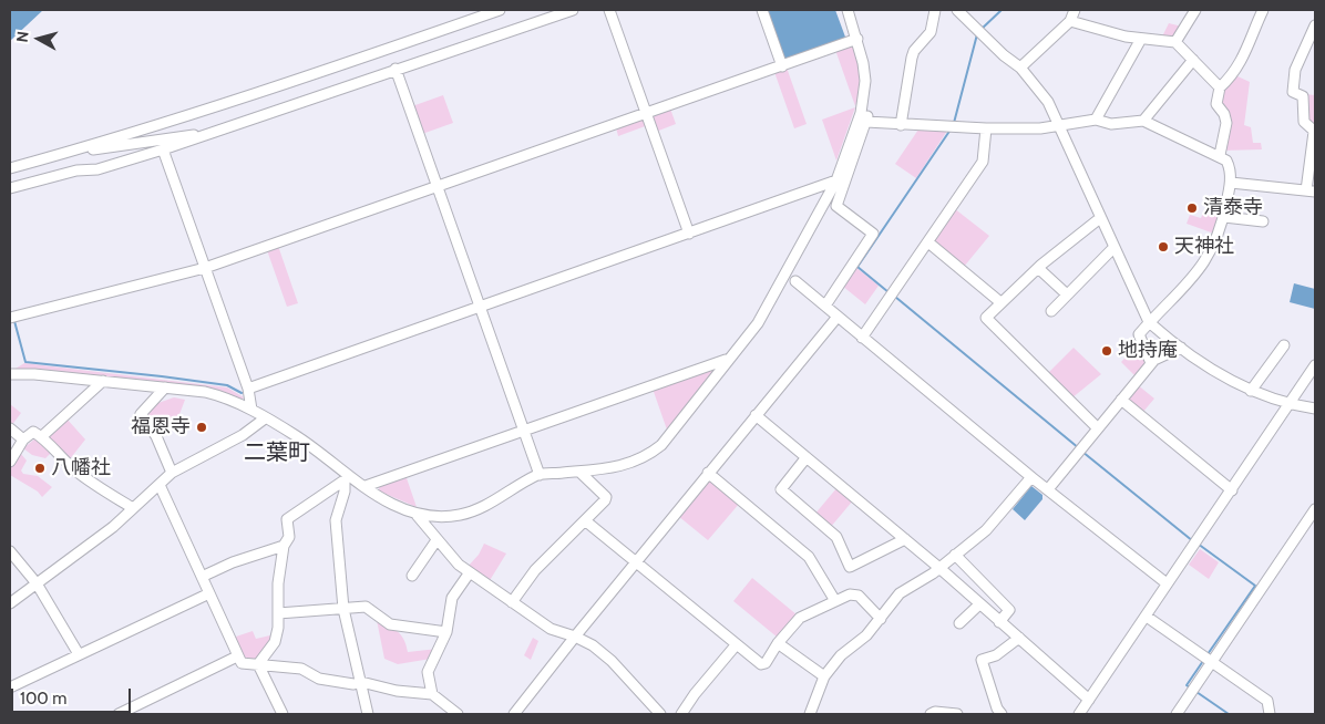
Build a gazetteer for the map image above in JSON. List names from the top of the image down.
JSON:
{
  "districts": ["二葉町"],
  "places": [
    "清泰寺",
    "天神社",
    "地持庵",
    "福恩寺",
    "八幡社"
  ],
  "scale_bar": "100 m",
  "north": "left"
}
